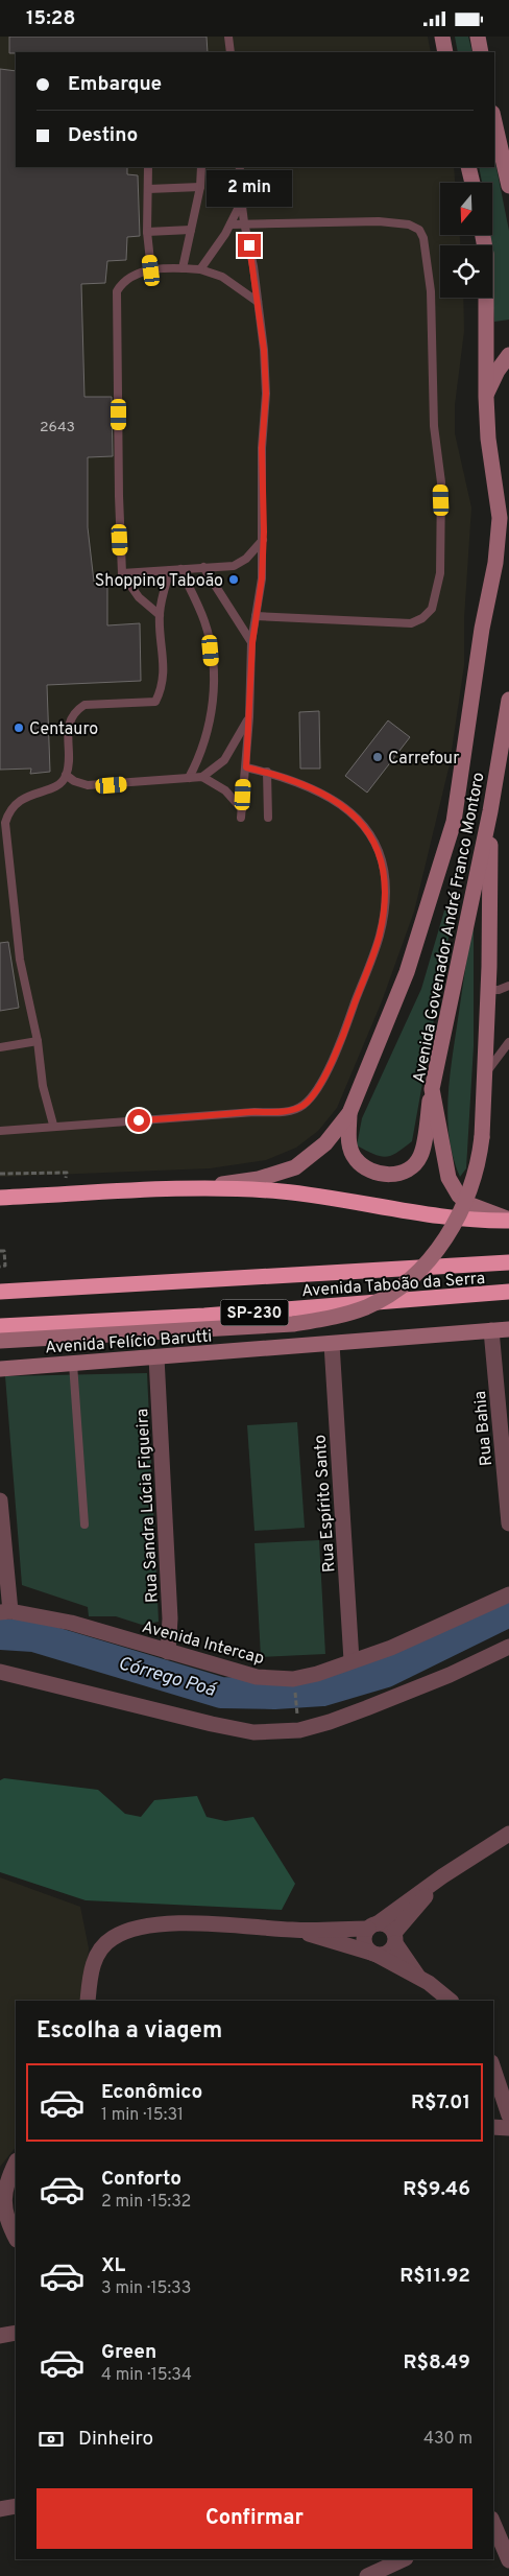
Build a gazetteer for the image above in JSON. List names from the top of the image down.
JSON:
{
  "streets": {
    "highway": ["Avenida Taboão da Serra", "SP-230"],
    "main road": ["Avenida Govenador André Franco Montoro", "Avenida Felício Barutti"],
    "street": [
      "Rua Bahia",
      "Rua Espírito Santo",
      "Rua Sandra Lúcia Figueira",
      "Avenida Intercap"
    ]
  },
  "crossings": [
    ["Avenida Felício Barutti", "Rua Bahia"],
    ["Avenida Felício Barutti", "Rua Espírito Santo"],
    ["Avenida Felício Barutti", "Rua Sandra Lúcia Figueira"],
    ["Rua Espírito Santo", "Avenida Intercap"],
    ["Rua Sandra Lúcia Figueira", "Avenida Intercap"]
  ],
  "water": ["Córrego Poá"],
  "places": ["Shopping Taboão", "Centauro", "Carrefour"],
  "house_numbers": ["2643"],
  "north": "bottom",
  "page": {
    "status": "15:28",
    "banner": ["Embarque", "Destino"],
    "bubble": "2 min",
    "heading": "Escolha a viagem",
    "list": [
      {
        "name": "Econômico",
        "note": "1 min · 15:31",
        "value": "R$7.01"
      },
      {
        "name": "Conforto",
        "note": "2 min · 15:32",
        "value": "R$9.46"
      },
      {
        "name": "XL",
        "note": "3 min · 15:33",
        "value": "R$11.92"
      },
      {
        "name": "Green",
        "note": "4 min · 15:34",
        "value": "R$8.49"
      }
    ],
    "pay": ["Dinheiro", "430 m"],
    "buttons": "Confirmar"
  }
}
